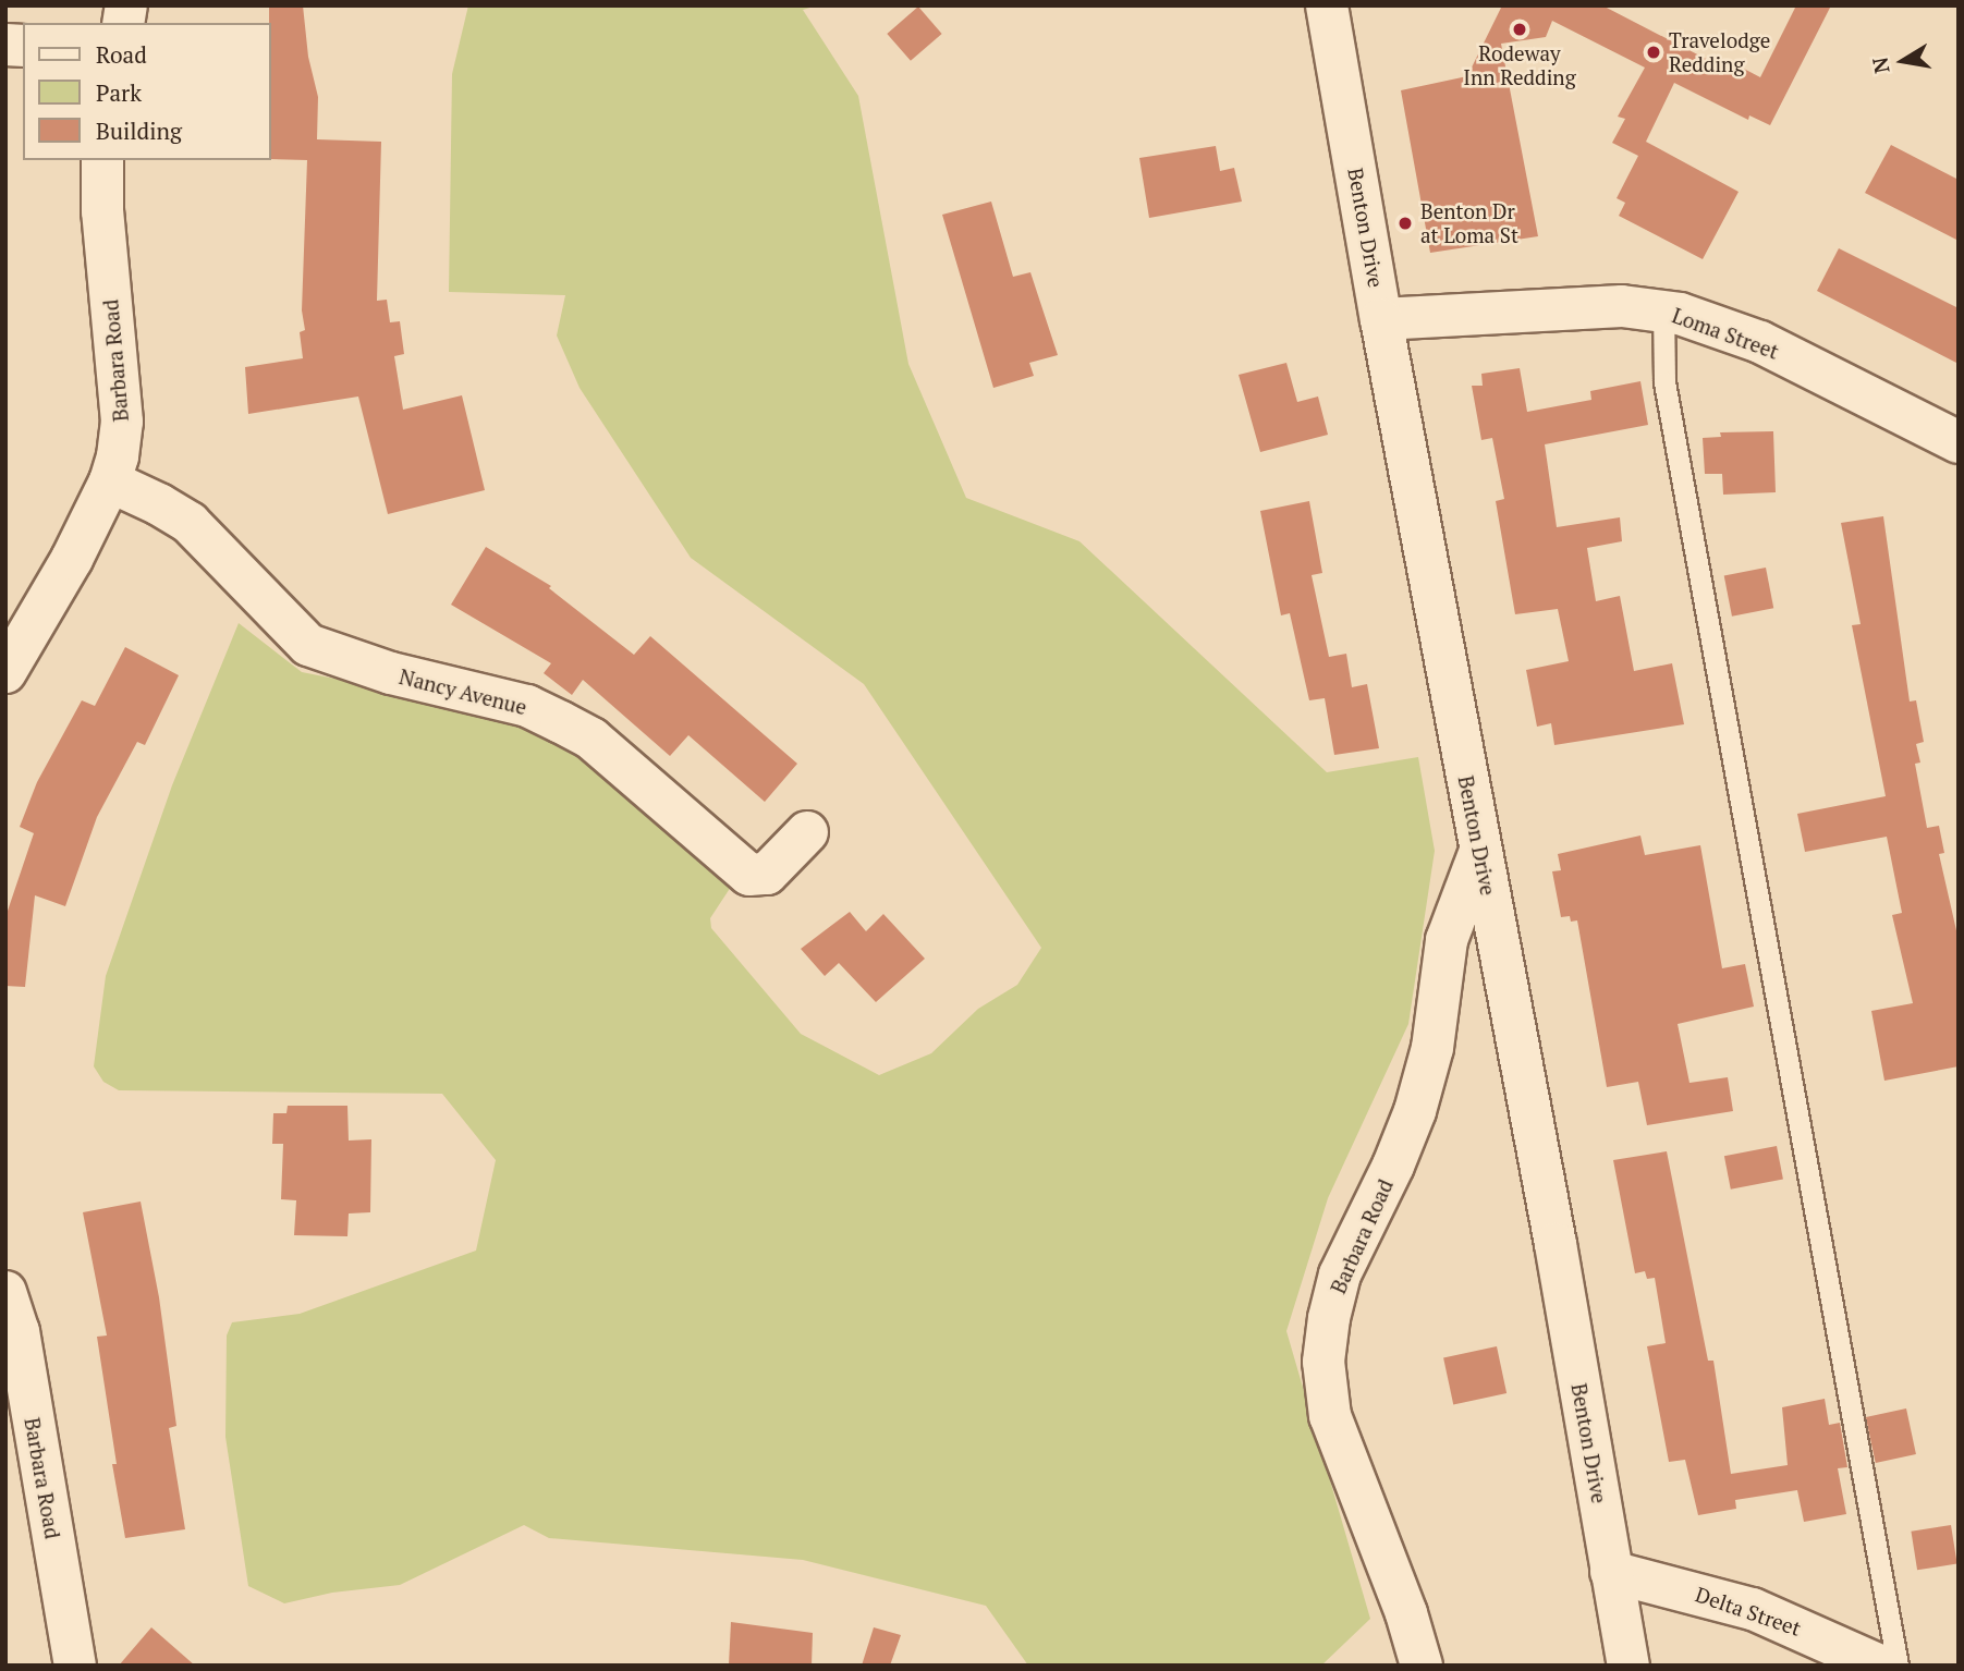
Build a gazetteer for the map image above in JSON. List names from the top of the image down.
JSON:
{
  "streets": {
    "street": [
      "Benton Drive",
      "Loma Street",
      "Barbara Road",
      "Nancy Avenue",
      "Delta Street"
    ]
  },
  "crossings": [
    ["Benton Drive", "Loma Street"],
    ["Benton Drive", "Barbara Road"],
    ["Benton Drive", "Delta Street"],
    ["Barbara Road", "Nancy Avenue"]
  ],
  "places": ["Rodeway Inn Redding", "Travelodge Redding", "Benton Dr at Loma St"],
  "legend": ["Road", "Park", "Building"],
  "north": "left"
}
